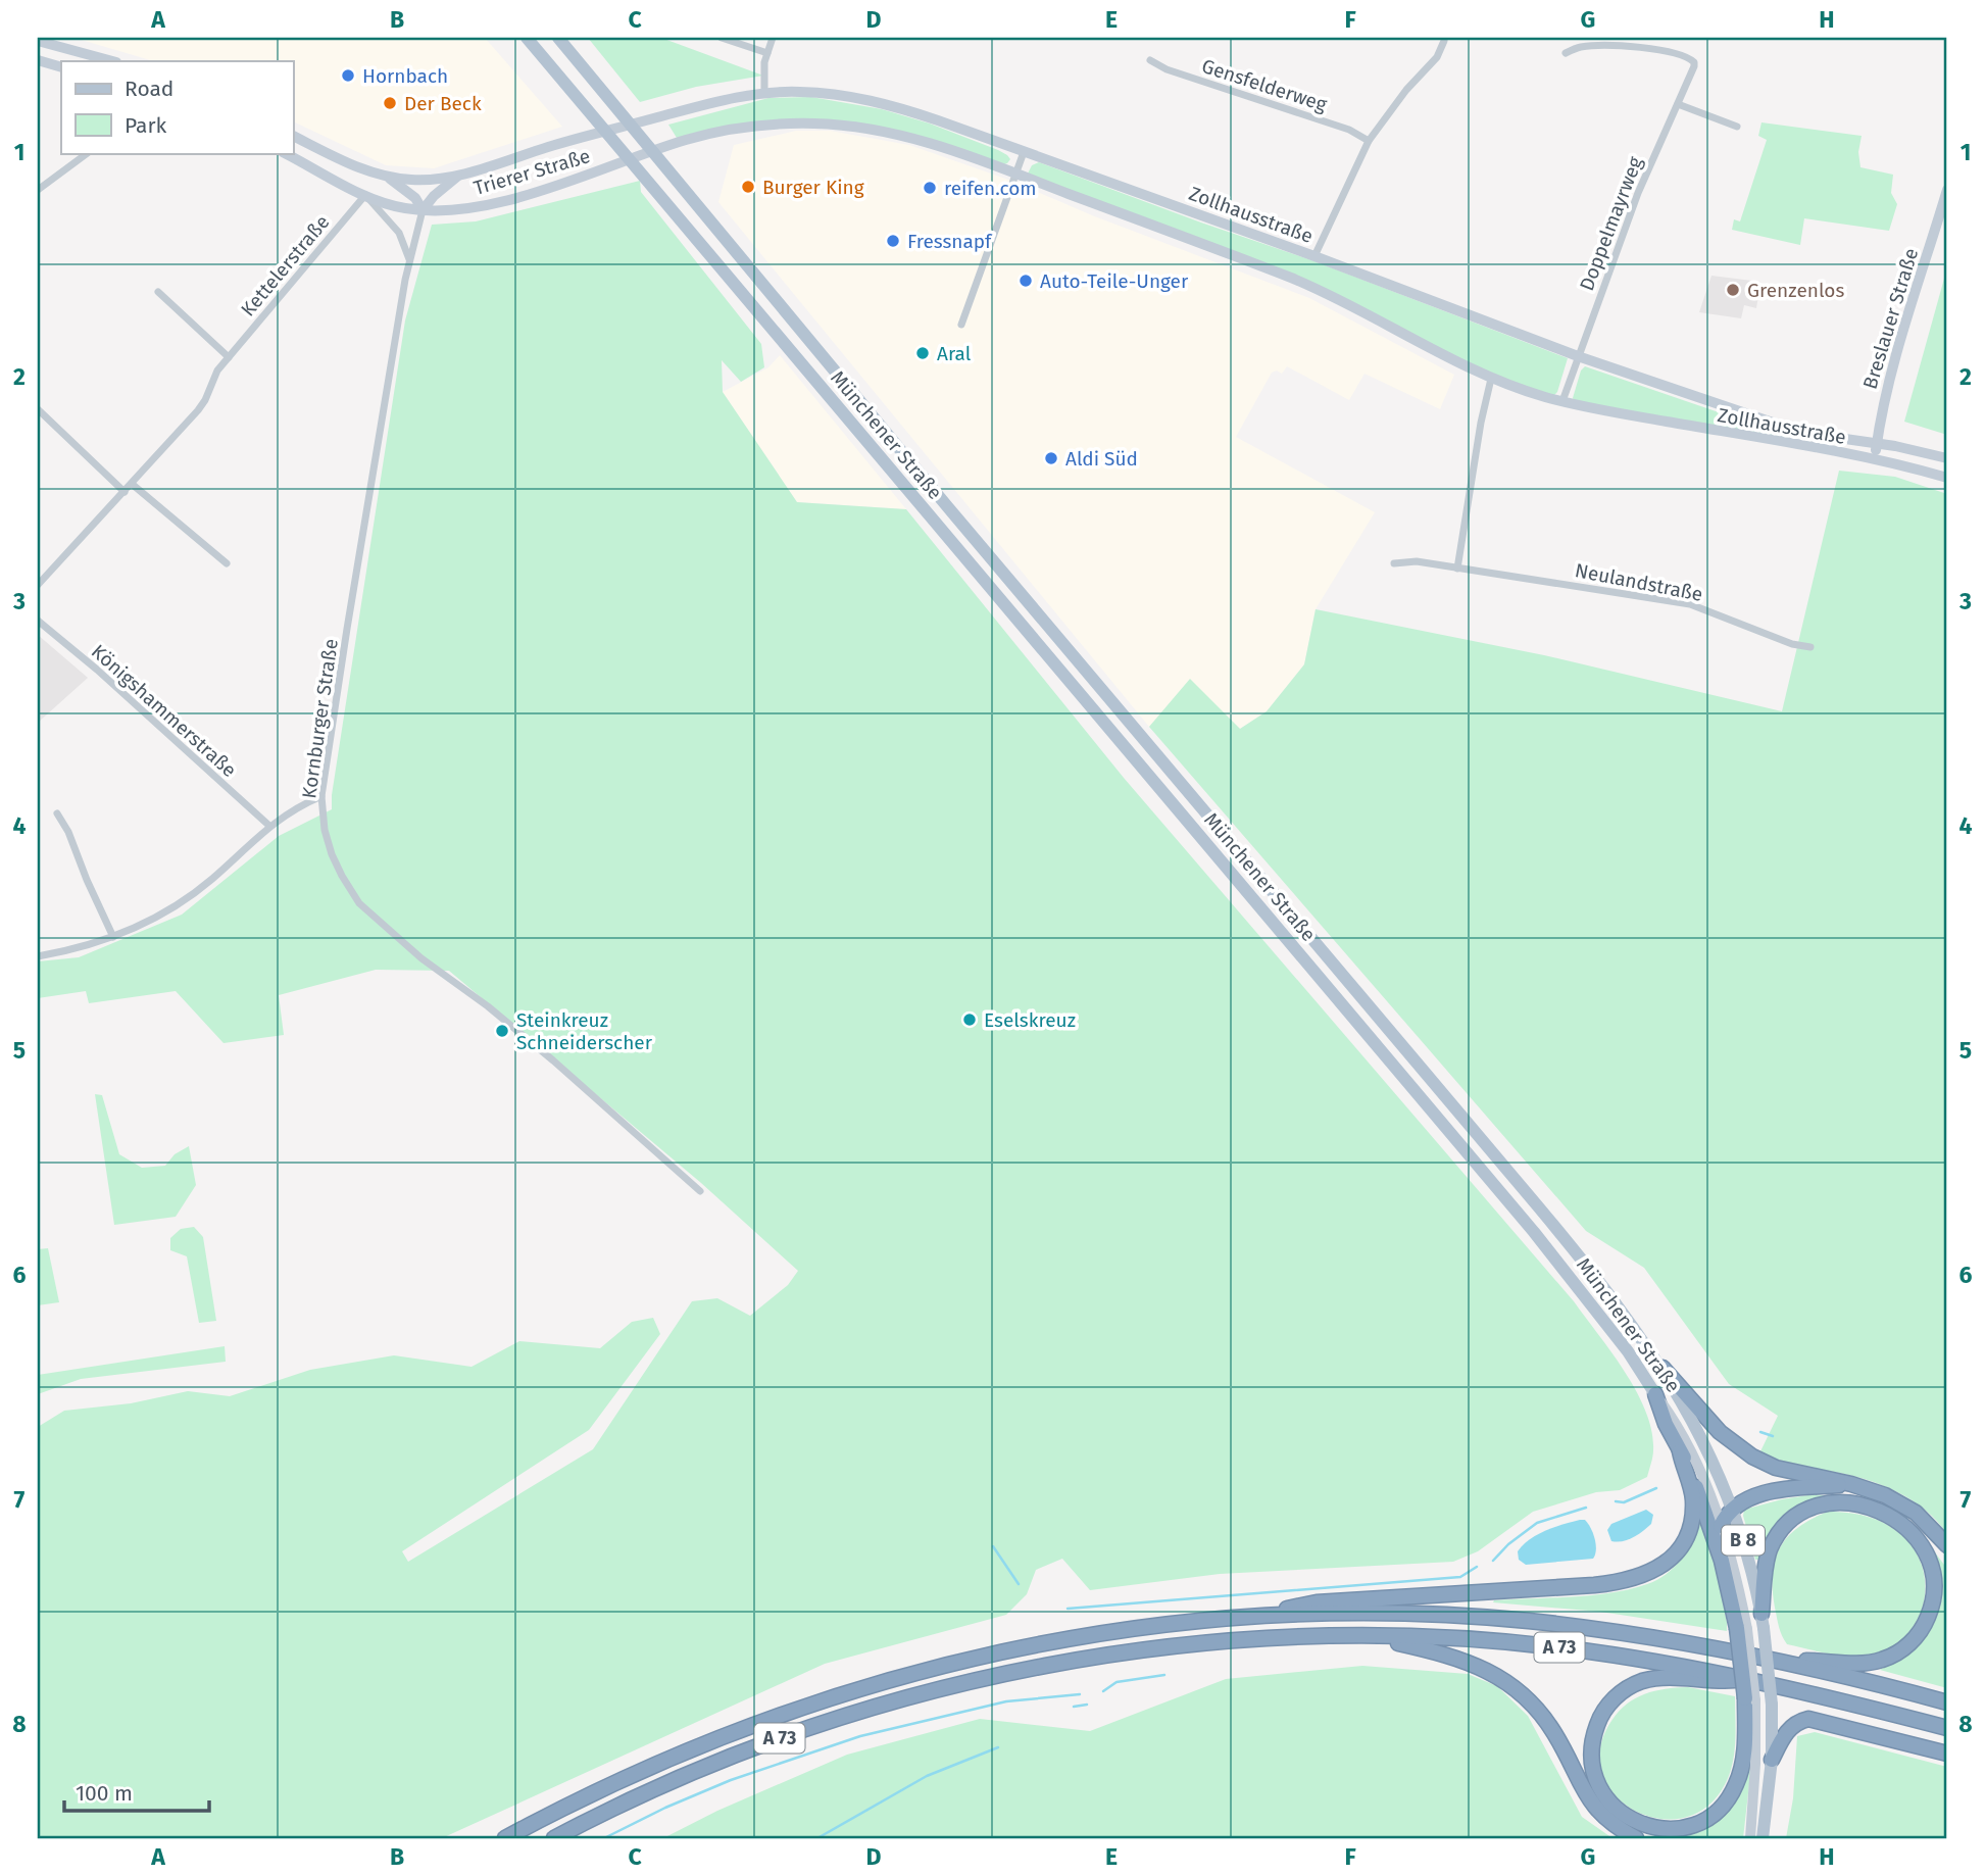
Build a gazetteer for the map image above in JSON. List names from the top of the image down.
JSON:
{
  "streets": {
    "highway": ["A 73"],
    "main road": [
      "Trierer Straße",
      "Zollhausstraße",
      "Breslauer Straße",
      "Münchener Straße",
      "B 8"
    ],
    "street": [
      "Gensfelderweg",
      "Doppelmayrweg",
      "Kettelerstraße",
      "Neulandstraße",
      "Königshammerstraße",
      "Kornburger Straße"
    ]
  },
  "crossings": [
    ["Trierer Straße", "Zollhausstraße"],
    ["Trierer Straße", "Kettelerstraße"],
    ["Trierer Straße", "Münchener Straße"],
    ["Trierer Straße", "Kornburger Straße"],
    ["Zollhausstraße", "Doppelmayrweg"],
    ["Zollhausstraße", "Breslauer Straße"],
    ["Zollhausstraße", "Münchener Straße"]
  ],
  "places": [
    "Hornbach",
    "Der Beck",
    "Burger King",
    "reifen.com",
    "Fressnapf",
    "Auto-Teile-Unger",
    "Grenzenlos",
    "Aral",
    "Aldi Süd",
    "Eselskreuz",
    "Steinkreuz Schneiderscher"
  ],
  "legend": ["Road", "Park"],
  "scale_bar": "100 m",
  "grid": {
    "columns": [
      "A",
      "B",
      "C",
      "D",
      "E",
      "F",
      "G",
      "H"
    ],
    "rows": [
      "1",
      "2",
      "3",
      "4",
      "5",
      "6",
      "7",
      "8"
    ]
  }
}
